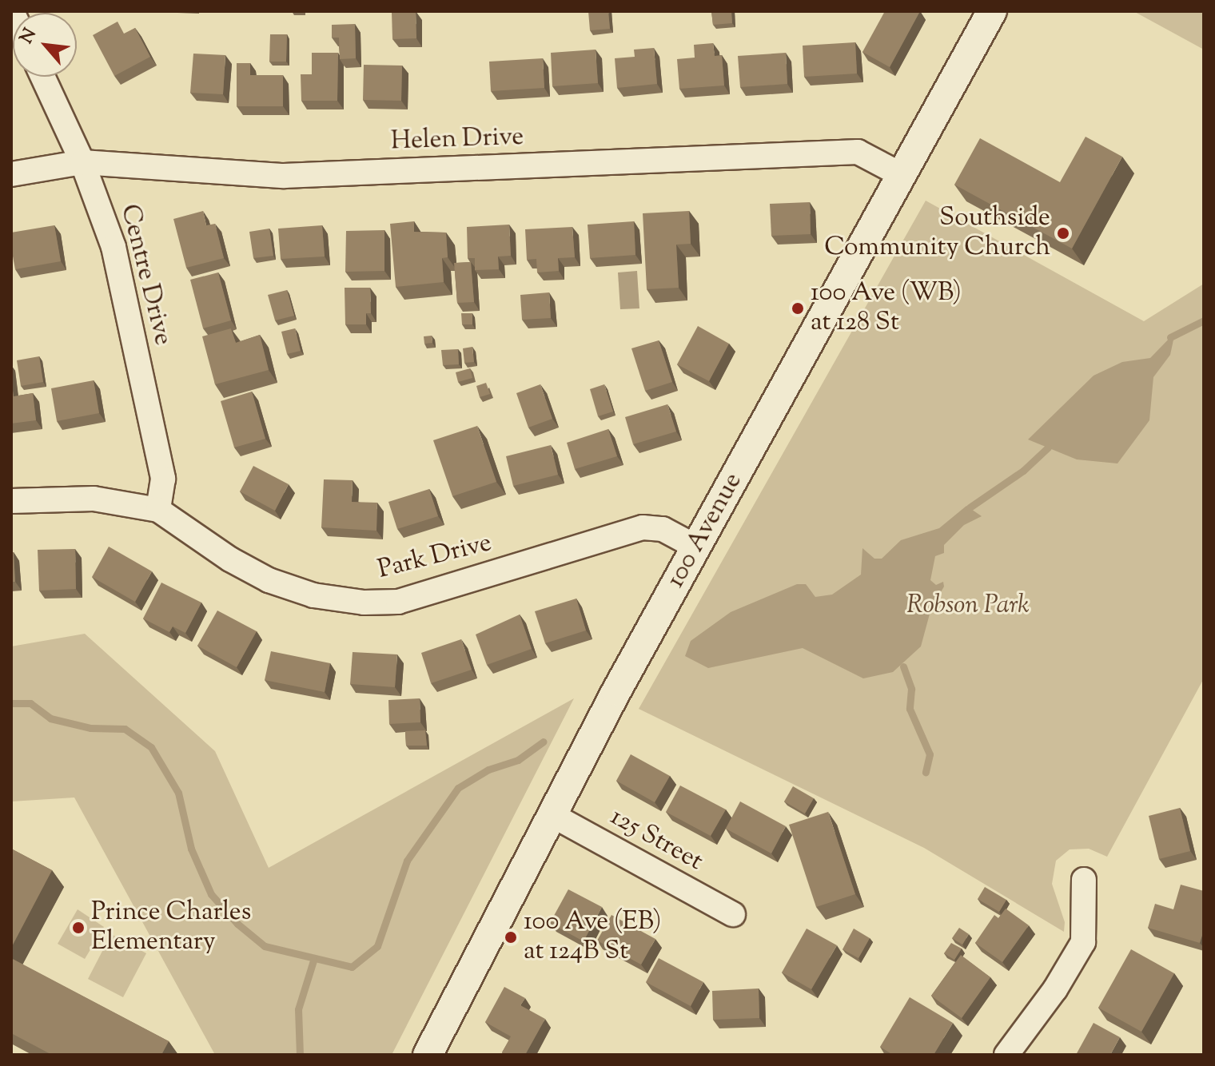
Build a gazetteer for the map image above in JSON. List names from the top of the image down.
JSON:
{
  "streets": {
    "street": [
      "Helen Drive",
      "Centre Drive",
      "100 Avenue",
      "Park Drive",
      "125 Street"
    ]
  },
  "crossings": [
    ["Helen Drive", "Centre Drive"],
    ["Helen Drive", "100 Avenue"],
    ["Centre Drive", "Park Drive"],
    ["100 Avenue", "Park Drive"],
    ["100 Avenue", "125 Street"]
  ],
  "parks": ["Robson Park"],
  "places": [
    "Southside Community Church",
    "100 Ave (WB) at 128 St",
    "Prince Charles Elementary",
    "100 Ave (EB) at 124B St"
  ],
  "north": "top left"
}
